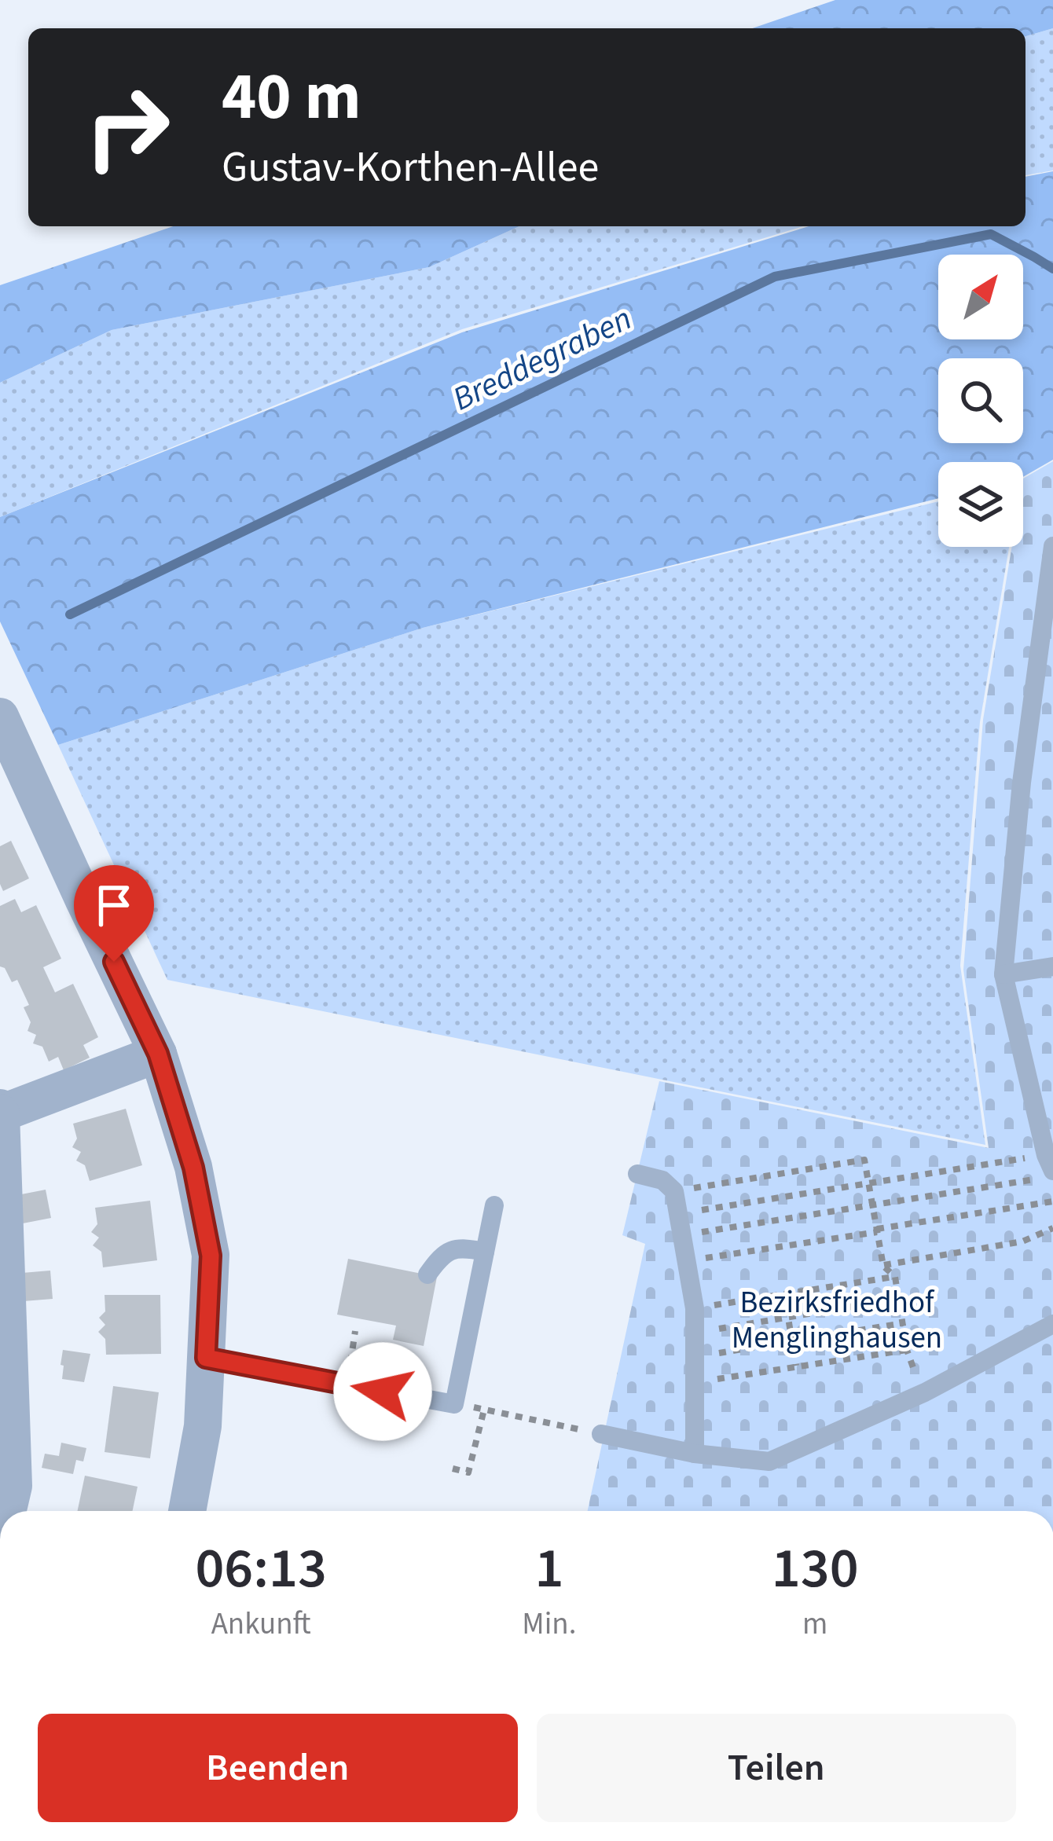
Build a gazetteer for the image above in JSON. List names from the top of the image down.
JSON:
{
  "water": ["Breddegraben"],
  "parks": ["Bezirksfriedhof Menglinghausen"],
  "north": "top right",
  "page": {
    "turn": ["40 m", "Gustav-Korthen-Allee"],
    "eta": [
      "06:13",
      "Ankunft",
      "1",
      "Min.",
      "130",
      "m"
    ],
    "buttons": ["Beenden", "Teilen"]
  }
}
